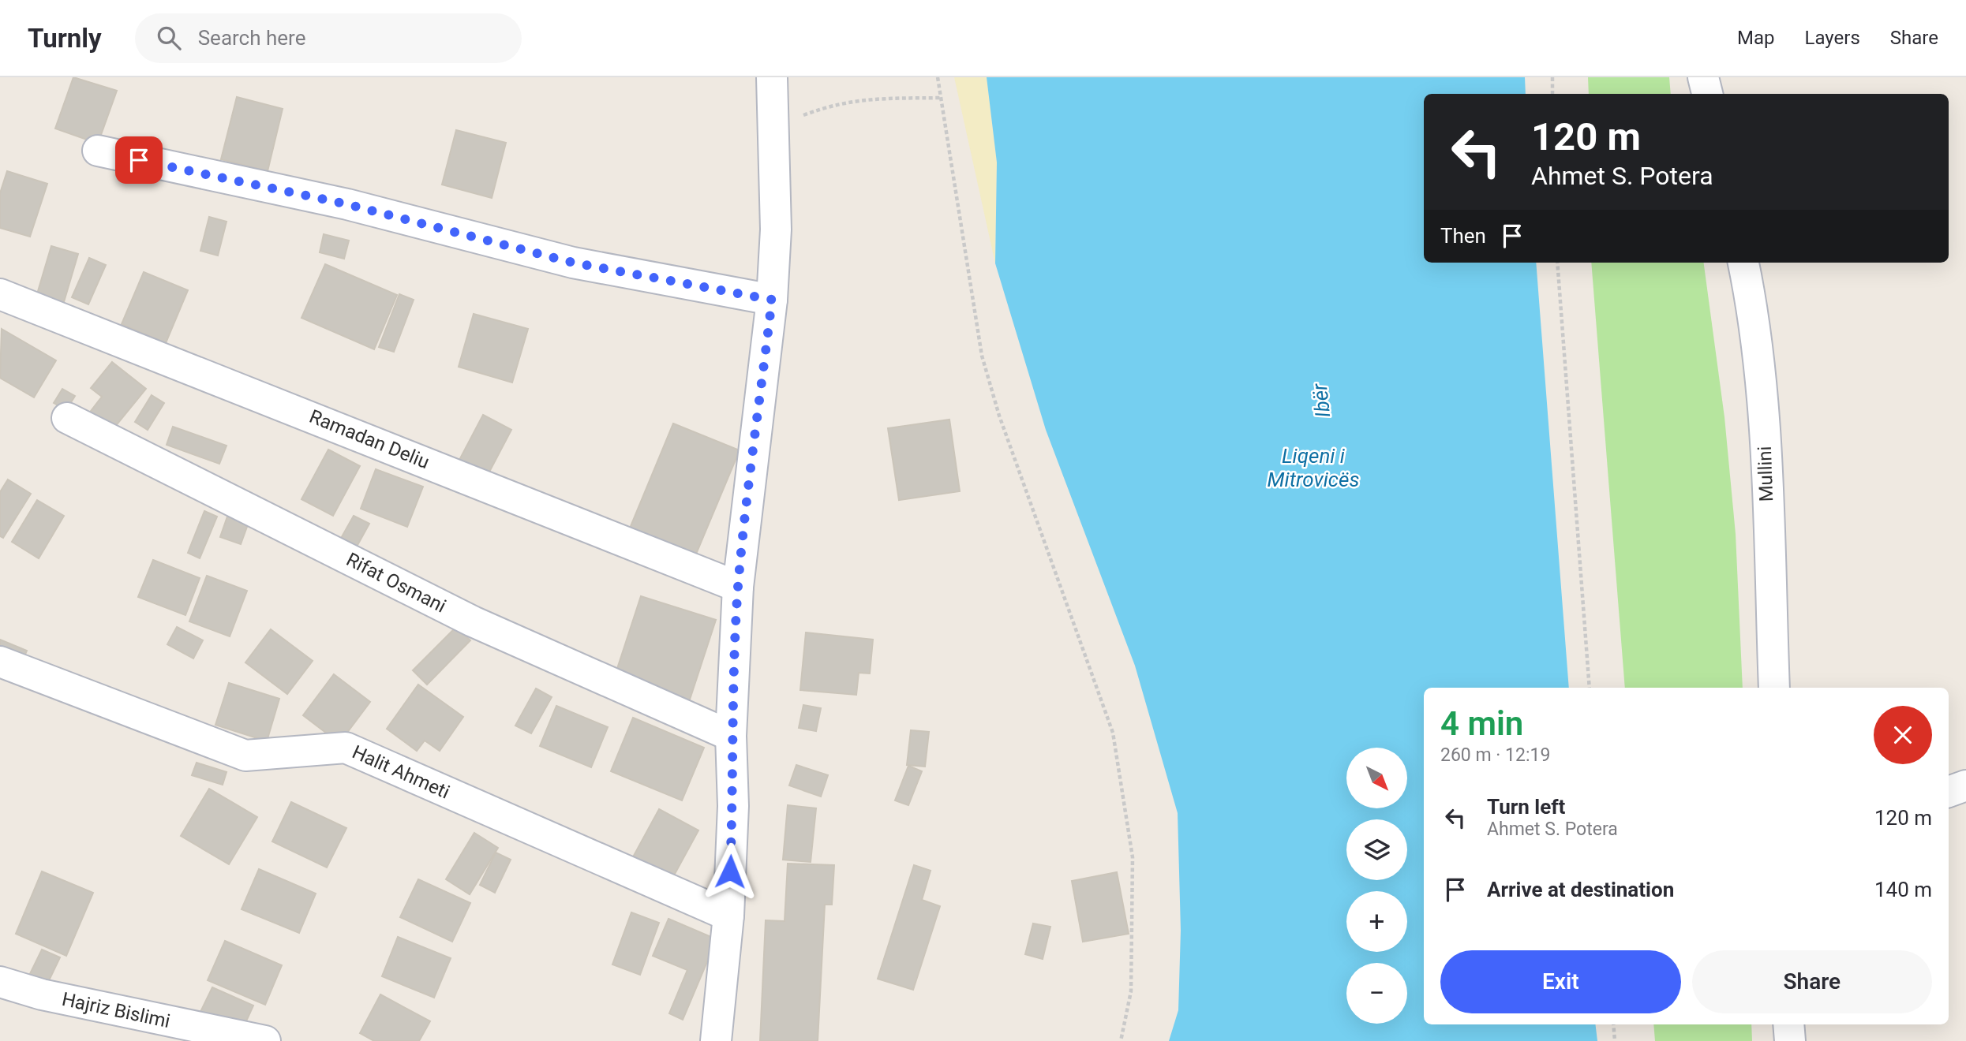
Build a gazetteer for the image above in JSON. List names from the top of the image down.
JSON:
{
  "streets": {
    "street": [
      "Ramadan Deliu",
      "Mullini",
      "Rifat Osmani",
      "Halit Ahmeti",
      "Hajriz Bislimi"
    ]
  },
  "water": ["Ibër", "Liqeni i Mitrovicës"],
  "north": "bottom right",
  "page": {
    "header": "Turnly",
    "search": "Search here",
    "nav": ["Map", "Layers", "Share"],
    "turn": ["120 m", "Ahmet S. Potera"],
    "then": "Then",
    "heading": ["4 min", "260 m · 12:19"],
    "map_buttons": ["+", "−"],
    "list": [
      {
        "name": "Turn left",
        "note": "Ahmet S. Potera",
        "value": "120 m"
      },
      {
        "name": "Arrive at destination",
        "value": "140 m"
      }
    ],
    "buttons": ["Exit", "Share"]
  }
}
